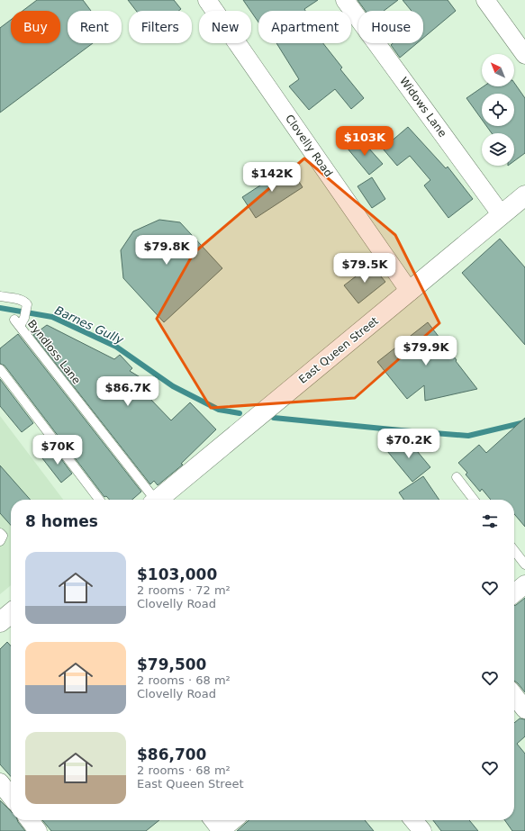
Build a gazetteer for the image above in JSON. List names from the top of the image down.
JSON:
{
  "streets": {
    "main road": ["East Queen Street"],
    "street": ["Widows Lane", "Clovelly Road"],
    "lane": ["Byndloss Lane"]
  },
  "crossings": [
    ["Widows Lane", "East Queen Street"],
    ["Clovelly Road", "East Queen Street"]
  ],
  "water": ["Barnes Gully"],
  "north": "top left",
  "page": {
    "chip": [
      "Buy",
      "Rent",
      "Filters",
      "New",
      "Apartment",
      "House"
    ],
    "price": [
      "$103K",
      "$142K",
      "$79.8K",
      "$79.5K",
      "$79.9K",
      "$86.7K",
      "$70.2K",
      "$70K"
    ],
    "heading": "8 homes",
    "list": [
      {
        "name": "$103,000",
        "note": "2 rooms · 72 m² · Clovelly Road"
      },
      {
        "name": "$79,500",
        "note": "2 rooms · 68 m² · Clovelly Road"
      },
      {
        "name": "$86,700",
        "note": "2 rooms · 68 m² · East Queen Street"
      }
    ]
  }
}
